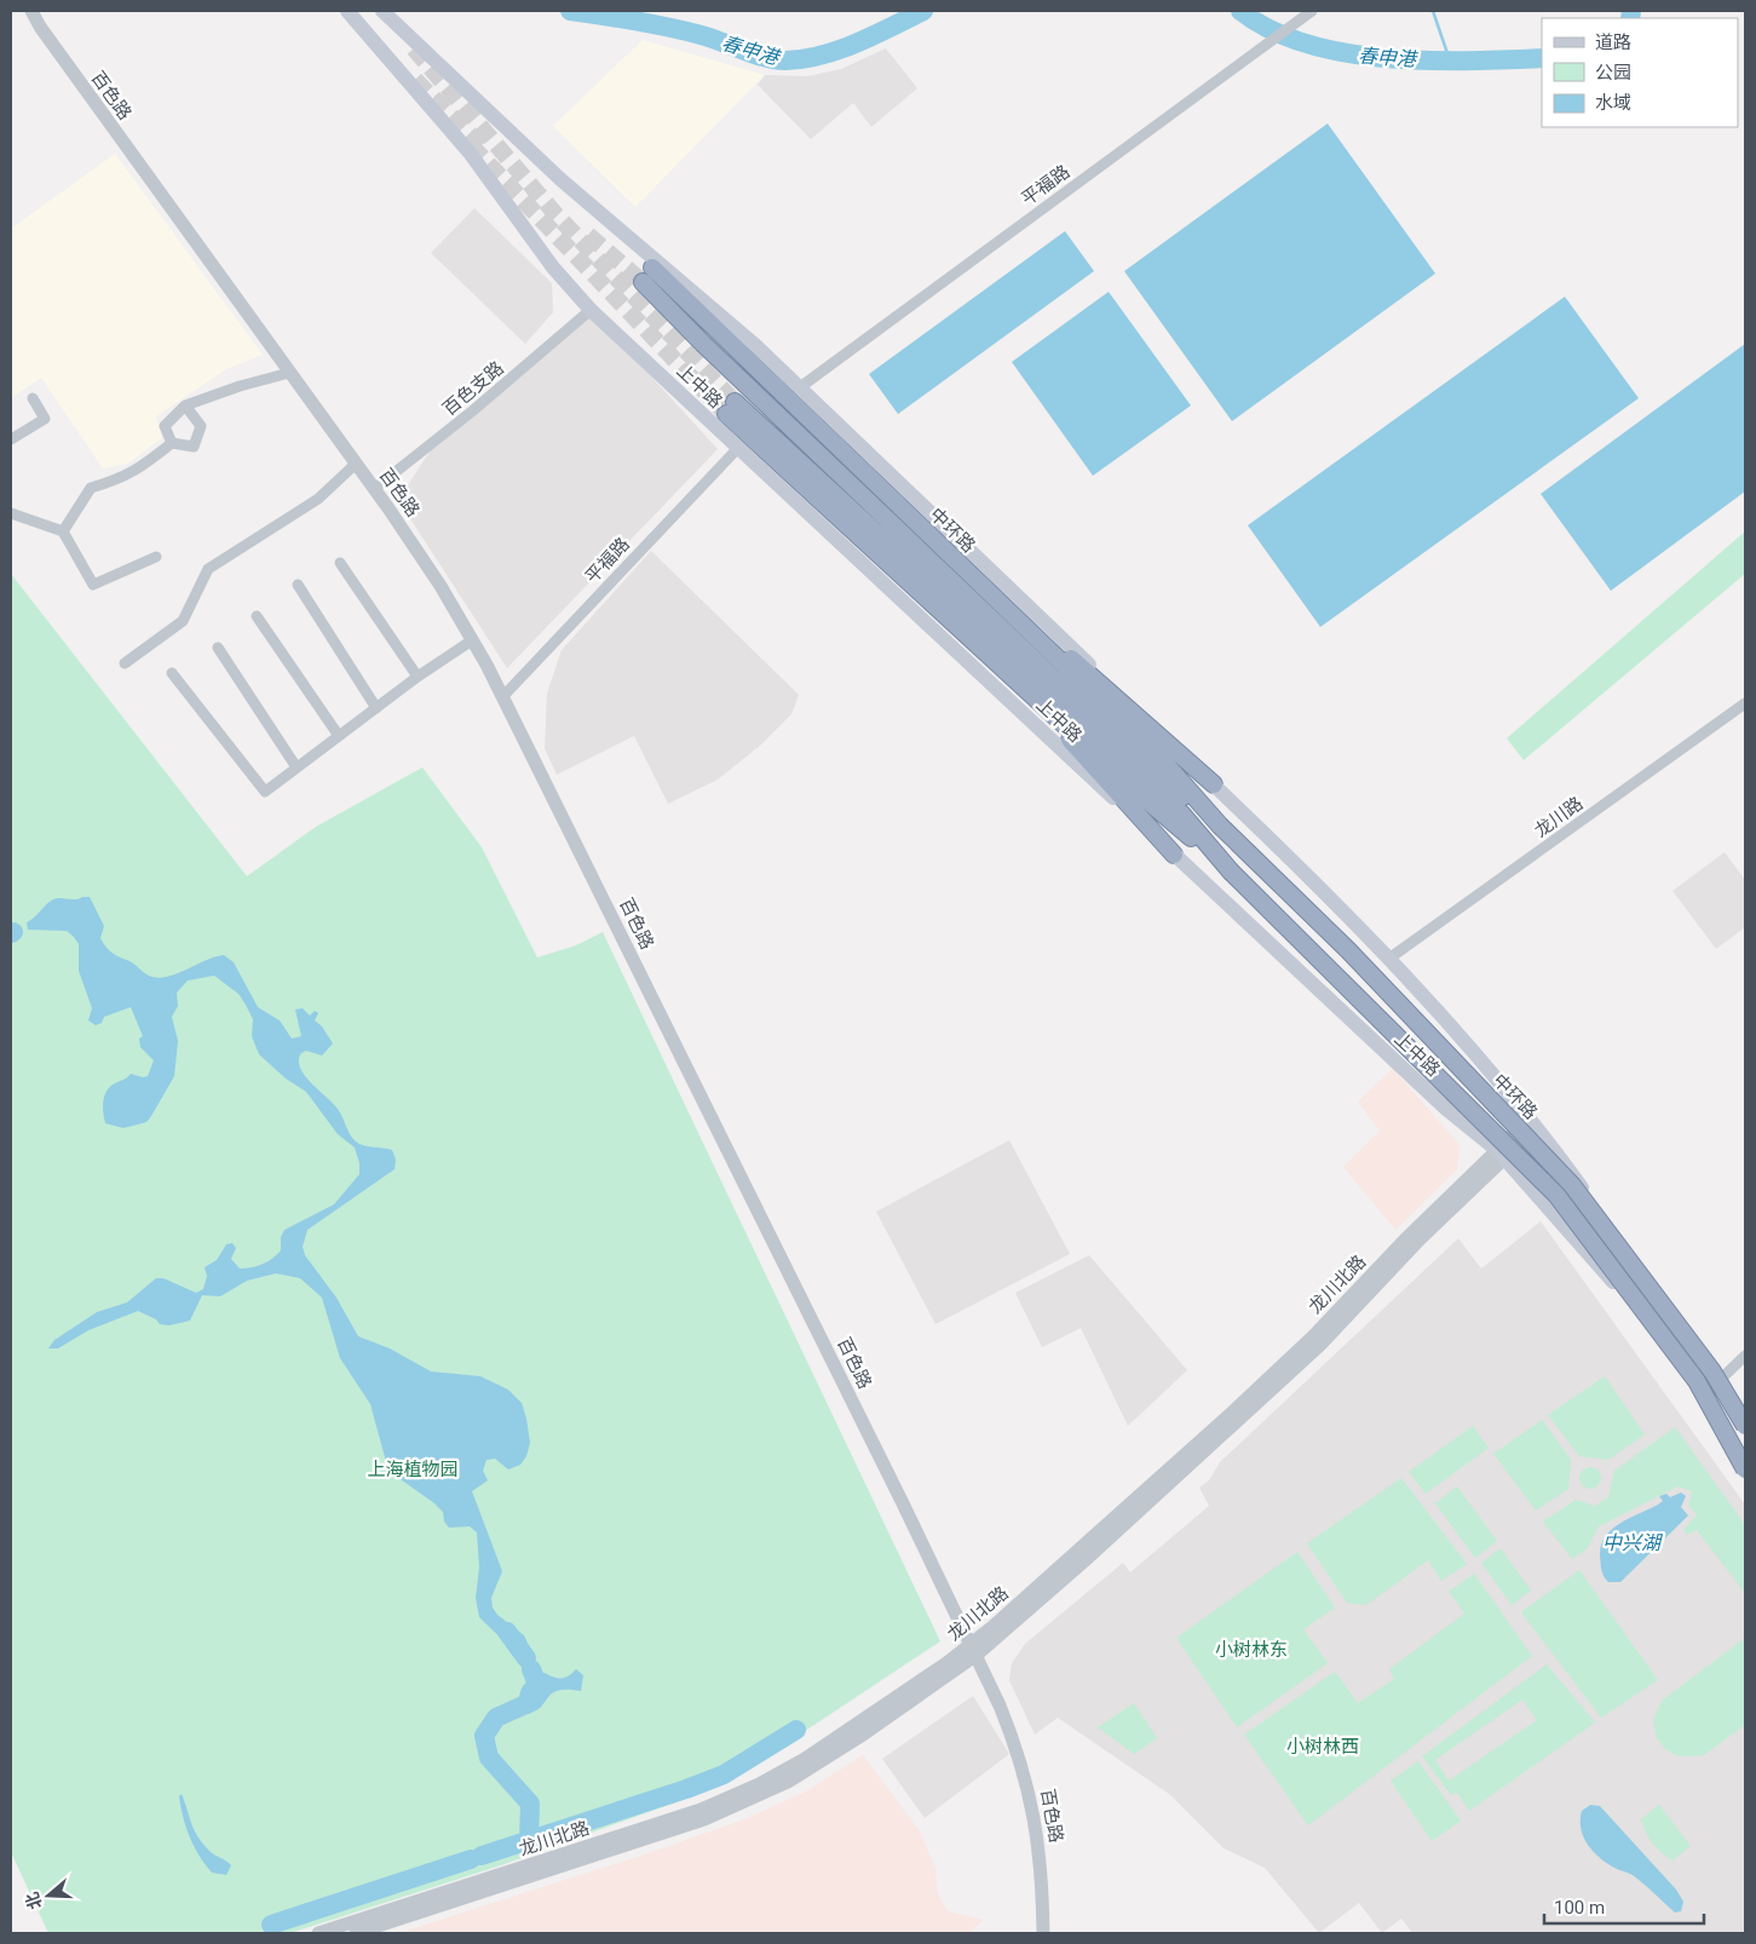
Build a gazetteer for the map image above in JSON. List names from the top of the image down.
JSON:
{
  "streets": {
    "highway": ["中环路"],
    "main road": ["上中路"],
    "street": [
      "百色路",
      "平福路",
      "百色支路",
      "龙川路",
      "龙川北路"
    ]
  },
  "crossings": [
    ["百色路", "平福路"],
    ["百色路", "百色支路"],
    ["百色路", "龙川北路"],
    ["平福路", "上中路"],
    ["上中路", "百色支路"],
    ["上中路", "龙川北路"]
  ],
  "water": ["春申港", "中兴湖"],
  "parks": ["上海植物园", "小树林东", "小树林西"],
  "legend": ["道路", "公园", "水域"],
  "scale_bar": "100 m",
  "north": "left"
}
